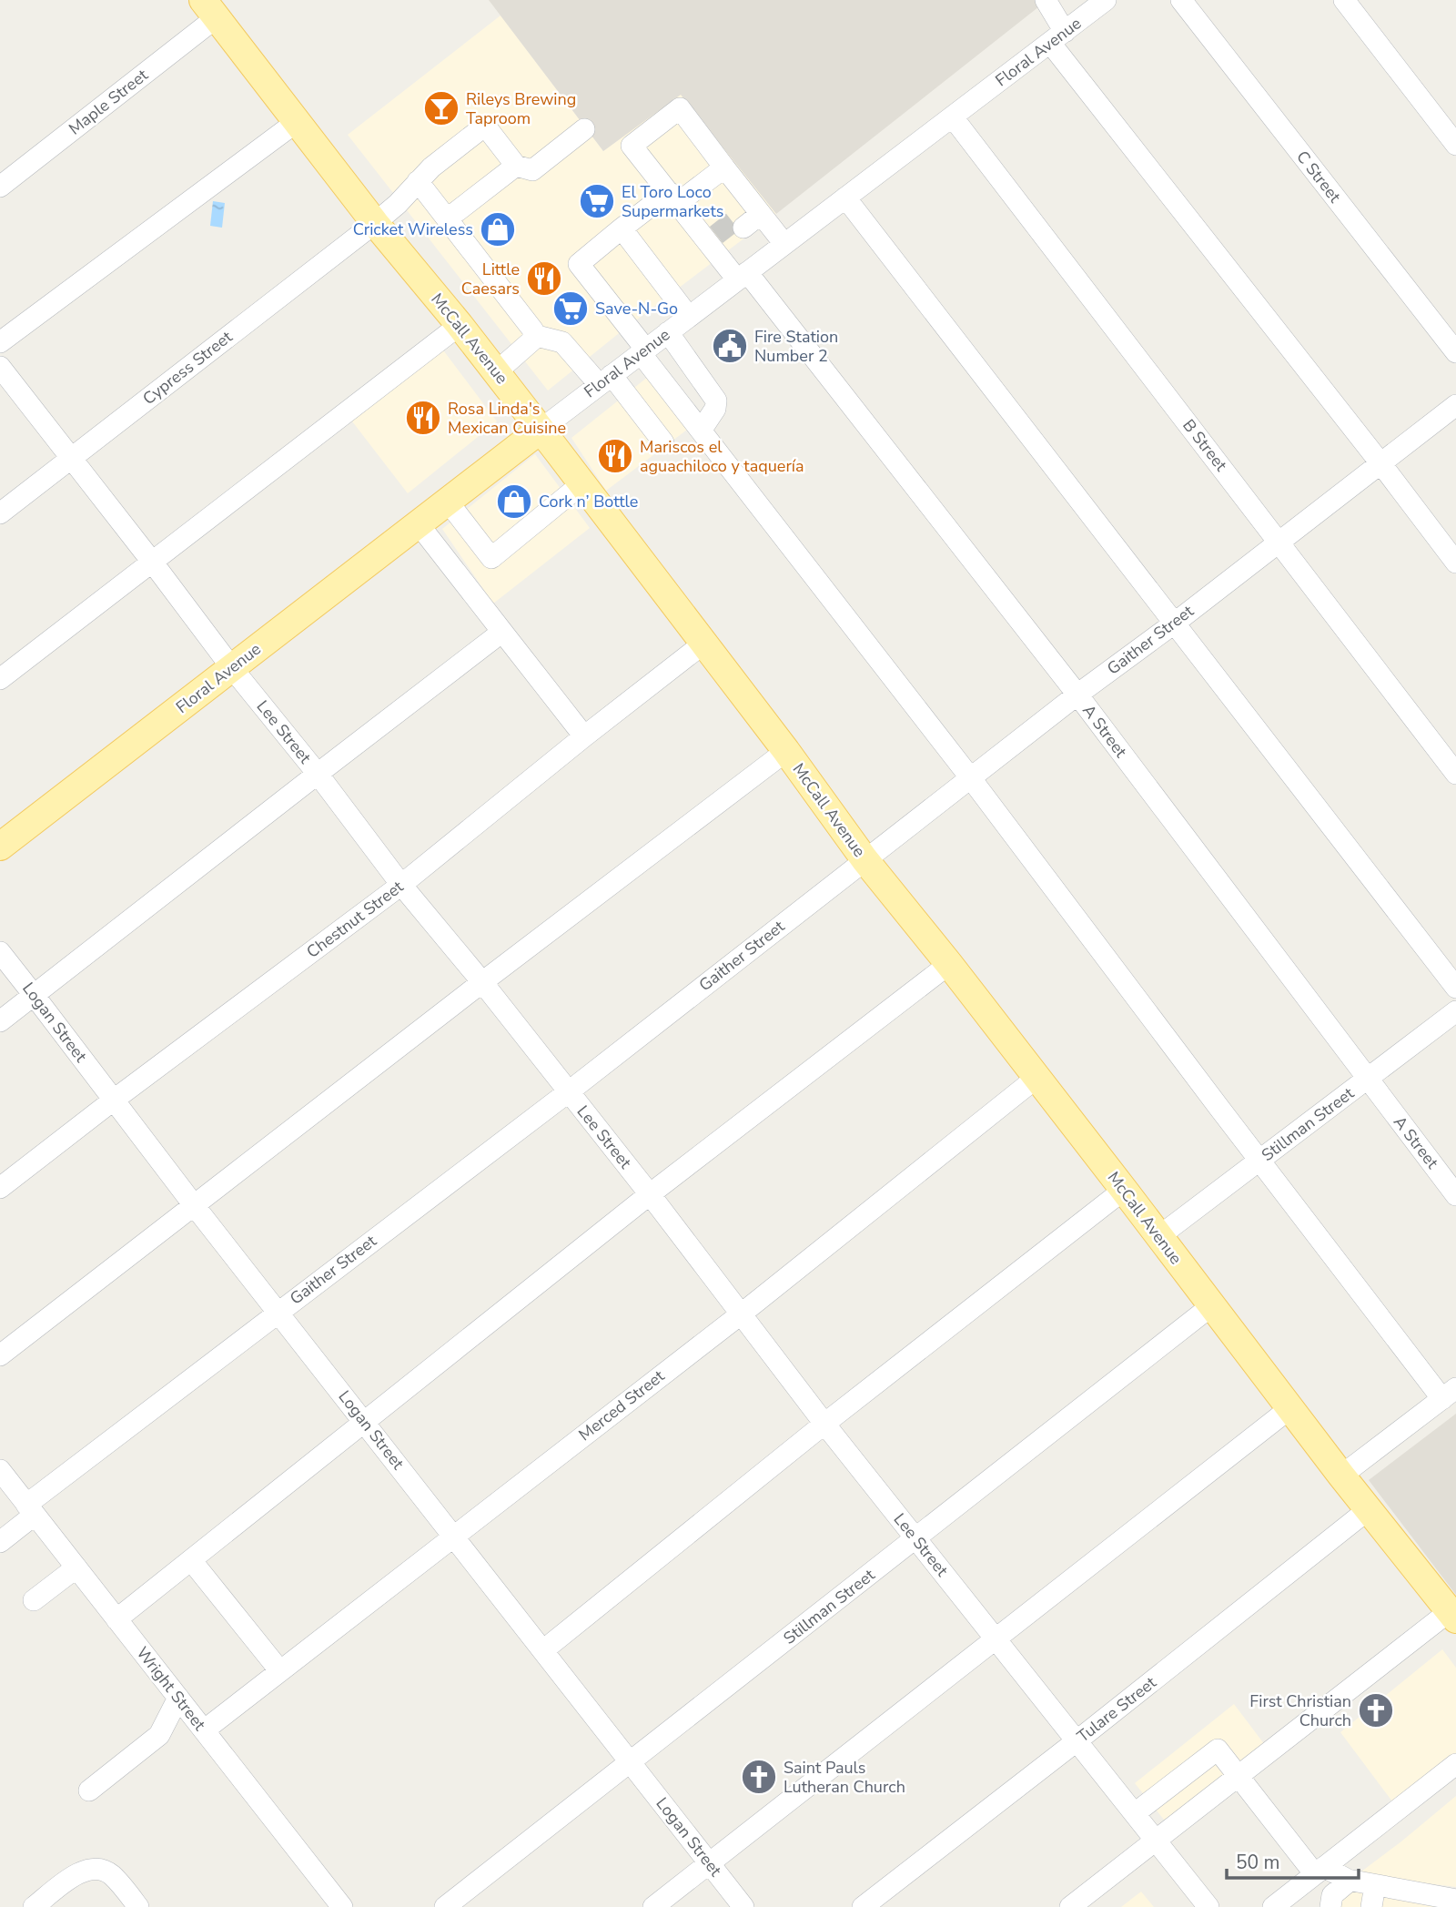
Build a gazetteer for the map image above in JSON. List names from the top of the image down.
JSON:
{
  "streets": {
    "main road": ["Floral Avenue", "McCall Avenue"],
    "street": [
      "Maple Street",
      "C Street",
      "Cypress Street",
      "B Street",
      "Gaither Street",
      "A Street",
      "Lee Street",
      "Chestnut Street",
      "Logan Street",
      "Stillman Street",
      "Merced Street",
      "Wright Street",
      "Tulare Street"
    ]
  },
  "crossings": [
    ["Floral Avenue", "McCall Avenue"],
    ["Floral Avenue", "B Street"],
    ["Floral Avenue", "A Street"],
    ["Floral Avenue", "Lee Street"],
    ["Maple Street", "McCall Avenue"],
    ["McCall Avenue", "Cypress Street"],
    ["McCall Avenue", "Gaither Street"],
    ["McCall Avenue", "Chestnut Street"],
    ["McCall Avenue", "Stillman Street"],
    ["McCall Avenue", "Merced Street"],
    ["McCall Avenue", "Tulare Street"],
    ["Cypress Street", "Lee Street"],
    ["B Street", "Gaither Street"],
    ["Gaither Street", "A Street"],
    ["Gaither Street", "Lee Street"],
    ["Gaither Street", "Logan Street"],
    ["Gaither Street", "Wright Street"],
    ["A Street", "Stillman Street"],
    ["Lee Street", "Chestnut Street"],
    ["Lee Street", "Stillman Street"],
    ["Lee Street", "Merced Street"],
    ["Lee Street", "Tulare Street"],
    ["Chestnut Street", "Logan Street"],
    ["Logan Street", "Stillman Street"],
    ["Logan Street", "Merced Street"],
    ["Merced Street", "Wright Street"]
  ],
  "places": {
    "bar": ["Rileys Brewing Taproom"],
    "supermarket": ["El Toro Loco Supermarkets", "Save-N-Go"],
    "shop": ["Cricket Wireless", "Cork n’ Bottle"],
    "restaurant": ["Little Caesars", "Rosa Linda's Mexican Cuisine", "Mariscos el aguachiloco y taquería"],
    "public building": ["Fire Station Number 2"],
    "church": ["First Christian Church", "Saint Pauls Lutheran Church"]
  },
  "scale_bar": "50 m"
}
